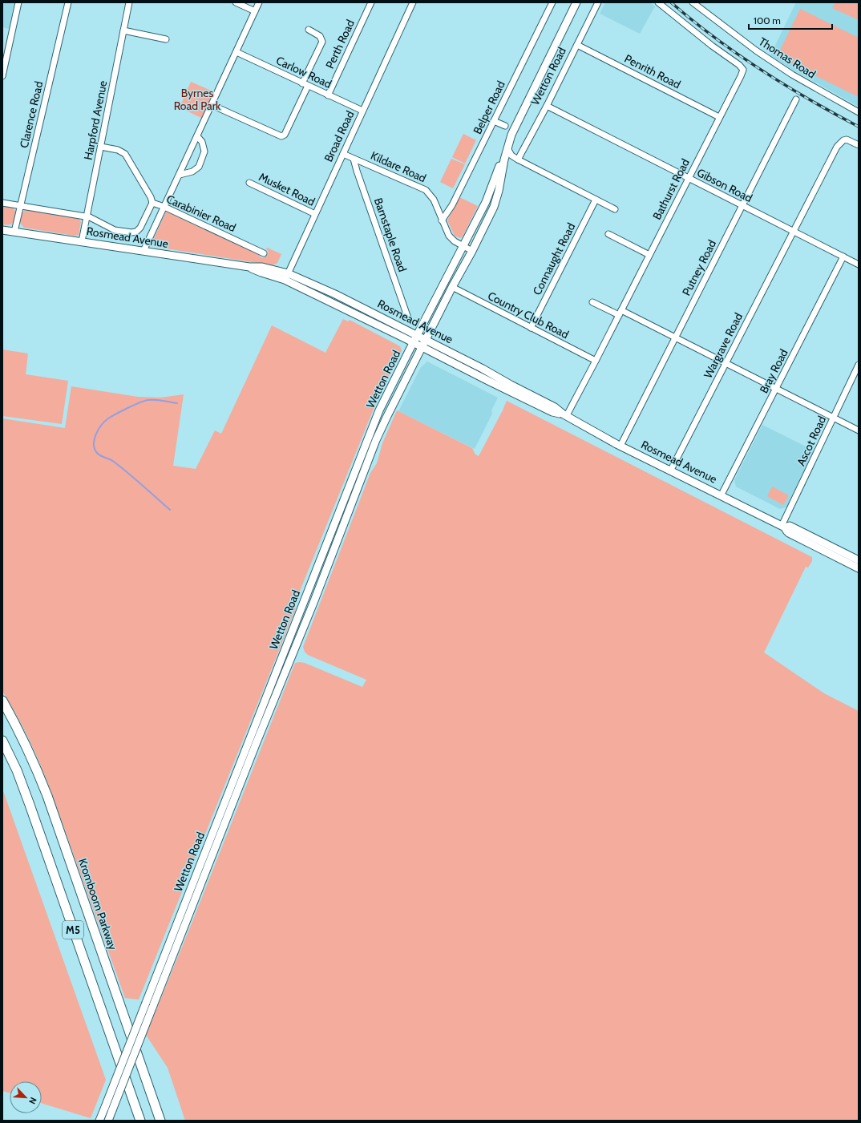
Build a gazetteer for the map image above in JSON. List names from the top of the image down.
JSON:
{
  "streets": {
    "highway": ["Kromboom Parkway", "M5"],
    "main road": ["Wetton Road", "Rosmead Avenue"],
    "street": [
      "Perth Road",
      "Thomas Road",
      "Penrith Road",
      "Carlow Road",
      "Belper Road",
      "Clarence Road",
      "Harpford Avenue",
      "Broad Road",
      "Kildare Road",
      "Gibson Road",
      "Musket Road",
      "Bathurst Road",
      "Carabinier Road",
      "Barnstaple Road",
      "Connaught Road",
      "Putney Road",
      "Country Club Road",
      "Wargrave Road",
      "Bray Road",
      "Ascot Road"
    ]
  },
  "crossings": [
    ["Perth Road", "Carlow Road"],
    ["Penrith Road", "Wetton Road"],
    ["Penrith Road", "Bathurst Road"],
    ["Carlow Road", "Broad Road"],
    ["Wetton Road", "Kildare Road"],
    ["Wetton Road", "Gibson Road"],
    ["Wetton Road", "Rosmead Avenue"],
    ["Wetton Road", "Country Club Road"],
    ["Belper Road", "Kildare Road"],
    ["Clarence Road", "Rosmead Avenue"],
    ["Harpford Avenue", "Carabinier Road"],
    ["Harpford Avenue", "Rosmead Avenue"],
    ["Broad Road", "Kildare Road"],
    ["Broad Road", "Musket Road"],
    ["Broad Road", "Rosmead Avenue"],
    ["Kildare Road", "Barnstaple Road"],
    ["Gibson Road", "Bathurst Road"],
    ["Gibson Road", "Putney Road"],
    ["Gibson Road", "Wargrave Road"],
    ["Gibson Road", "Bray Road"],
    ["Bathurst Road", "Rosmead Avenue"],
    ["Bathurst Road", "Country Club Road"],
    ["Carabinier Road", "Rosmead Avenue"],
    ["Rosmead Avenue", "Putney Road"],
    ["Rosmead Avenue", "Wargrave Road"],
    ["Rosmead Avenue", "Bray Road"],
    ["Rosmead Avenue", "Ascot Road"],
    ["Connaught Road", "Country Club Road"]
  ],
  "parks": ["Byrnes Road Park"],
  "scale_bar": "100 m",
  "north": "bottom right"
}
